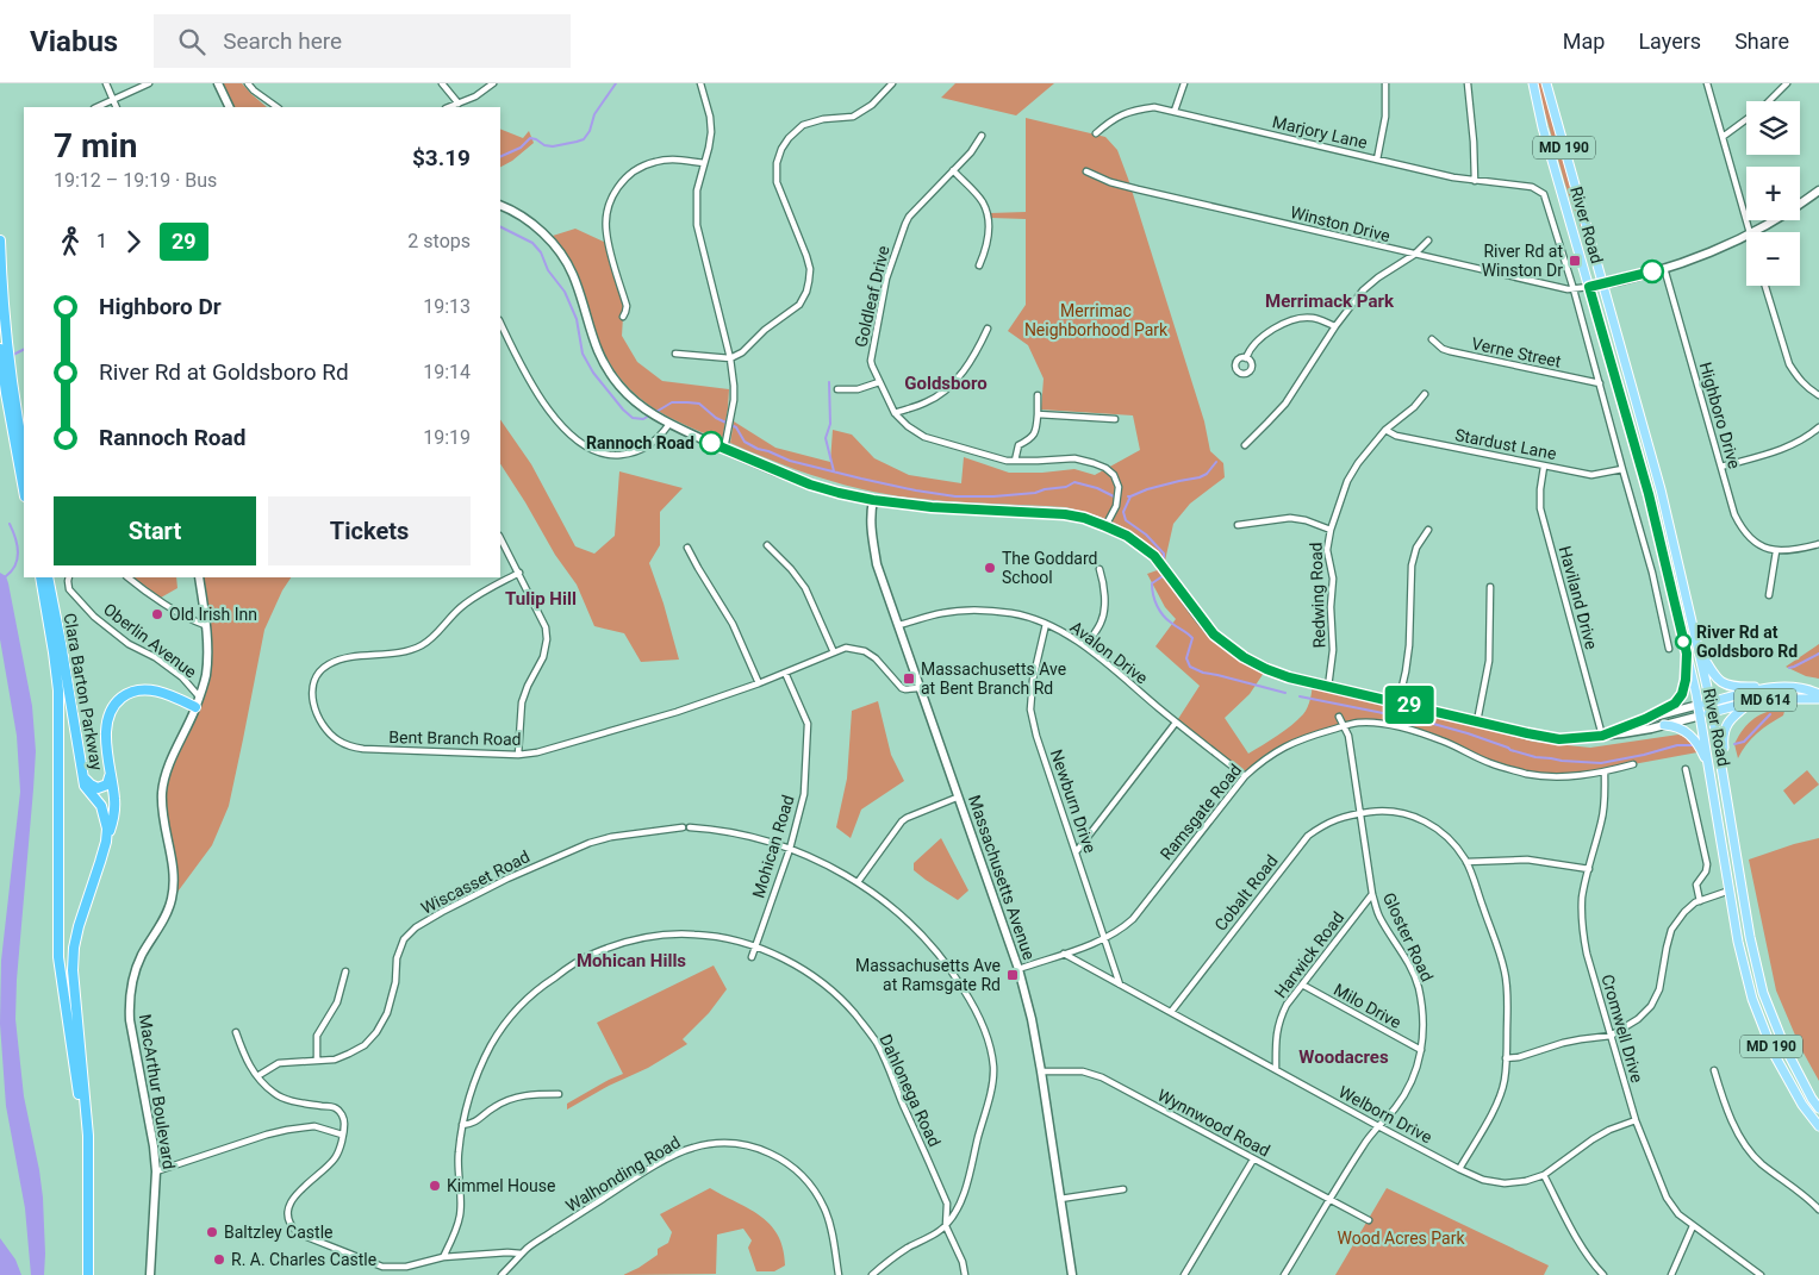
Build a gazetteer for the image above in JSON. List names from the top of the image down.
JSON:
{
  "streets": {
    "highway": ["Clara Barton Parkway"],
    "main road": [
      "MD 190",
      "River Road",
      "MD 614",
      "Massachusetts Avenue",
      "MacArthur Boulevard"
    ],
    "street": [
      "Marjory Lane",
      "Winston Drive",
      "Goldleaf Drive",
      "Verne Street",
      "Highboro Drive",
      "Stardust Lane",
      "Redwing Road",
      "Haviland Drive",
      "Oberlin Avenue",
      "Avalon Drive",
      "Bent Branch Road",
      "Newburn Drive",
      "Ramsgate Road",
      "Mohican Road",
      "Wiscasset Road",
      "Cobalt Road",
      "Gloster Road",
      "Harwick Road",
      "Milo Drive",
      "Cromwell Drive",
      "Dahlonega Road",
      "Welborn Drive",
      "Wynnwood Road",
      "Walhonding Road"
    ]
  },
  "crossings": [
    ["Marjory Lane", "Winston Drive"],
    ["Winston Drive", "River Road"],
    ["River Road", "MD 614"],
    ["Goldleaf Drive", "MD 614"],
    ["Stardust Lane", "Redwing Road"],
    ["Stardust Lane", "Haviland Drive"],
    ["Redwing Road", "MD 614"],
    ["Haviland Drive", "MD 614"],
    ["Oberlin Avenue", "MacArthur Boulevard"],
    ["Avalon Drive", "Newburn Drive"],
    ["Avalon Drive", "Ramsgate Road"],
    ["Avalon Drive", "Massachusetts Avenue"],
    ["MD 614", "Massachusetts Avenue"],
    ["Bent Branch Road", "Mohican Road"],
    ["Bent Branch Road", "Massachusetts Avenue"],
    ["Newburn Drive", "Ramsgate Road"],
    ["Newburn Drive", "Welborn Drive"],
    ["Ramsgate Road", "Massachusetts Avenue"],
    ["Ramsgate Road", "Gloster Road"],
    ["Ramsgate Road", "Cromwell Drive"],
    ["Ramsgate Road", "Welborn Drive"],
    ["Mohican Road", "Dahlonega Road"],
    ["Massachusetts Avenue", "Wynnwood Road"],
    ["Cobalt Road", "Gloster Road"],
    ["Cobalt Road", "Welborn Drive"],
    ["Gloster Road", "Harwick Road"],
    ["Gloster Road", "Milo Drive"],
    ["Gloster Road", "Welborn Drive"],
    ["Gloster Road", "Wynnwood Road"],
    ["Harwick Road", "Milo Drive"],
    ["Harwick Road", "Welborn Drive"],
    ["Cromwell Drive", "Welborn Drive"]
  ],
  "districts": [
    "Merrimack Park",
    "Goldsboro",
    "Tulip Hill",
    "Mohican Hills",
    "Woodacres"
  ],
  "parks": ["Merrimac Neighborhood Park", "Wood Acres Park"],
  "places": {
    "transit": ["River Rd at Winston Dr", "Massachusetts Ave at Bent Branch Rd", "Massachusetts Ave at Ramsgate Rd"],
    "other": [
      "Rannoch Road",
      "The Goddard School",
      "Old Irish Inn",
      "River Rd at Goldsboro Rd",
      "Kimmel House",
      "Baltzley Castle",
      "R. A. Charles Castle"
    ]
  },
  "lines": ["bus line 29"],
  "page": {
    "header": "Viabus",
    "search": "Search here",
    "nav": ["Map", "Layers", "Share"],
    "on_map": "29",
    "map_buttons": ["+", "−"],
    "heading": ["7 min", "19:12 – 19:19 · Bus", "$3.19"],
    "legs": ["1", "29", "2 stops"],
    "list": [
      {
        "name": "Highboro Dr",
        "value": "19:13"
      },
      {
        "name": "River Rd at Goldsboro Rd",
        "value": "19:14"
      },
      {
        "name": "Rannoch Road",
        "value": "19:19"
      }
    ],
    "buttons": ["Start", "Tickets"]
  }
}
